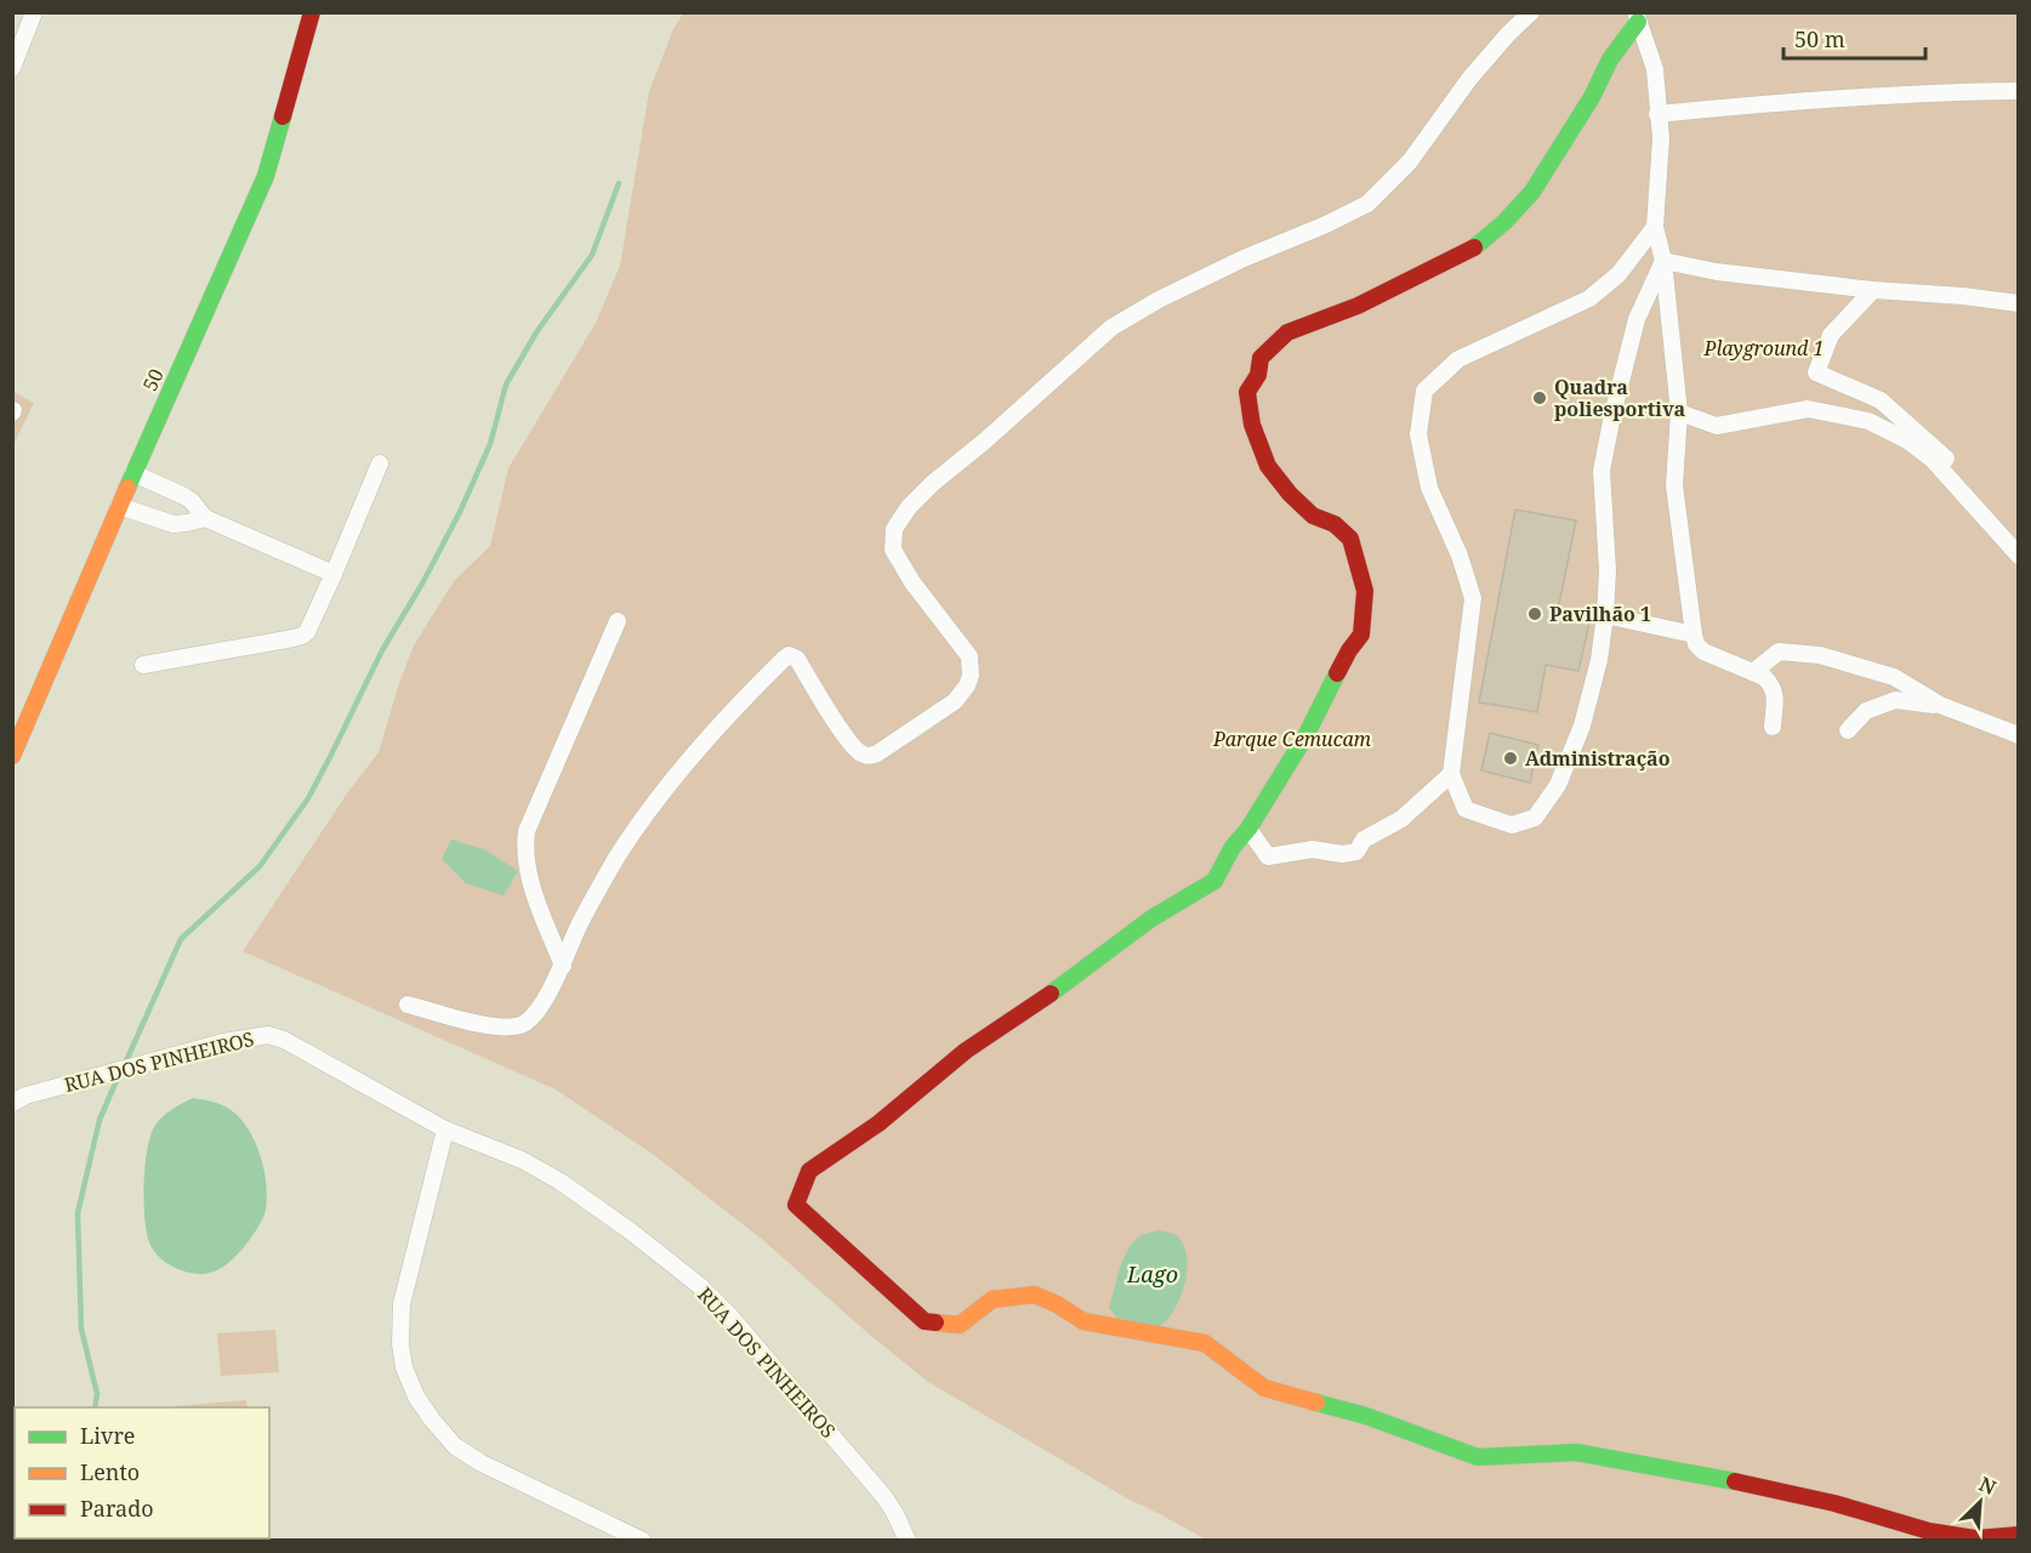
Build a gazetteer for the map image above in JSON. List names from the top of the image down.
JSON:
{
  "streets": {
    "street": ["50", "RUA DOS PINHEIROS"]
  },
  "water": ["Lago"],
  "parks": ["Playground 1", "Parque Cemucam"],
  "places": ["Quadra poliesportiva", "Pavilhão 1", "Administração"],
  "legend": ["Livre", "Lento", "Parado"],
  "scale_bar": "50 m",
  "north": "top right"
}
